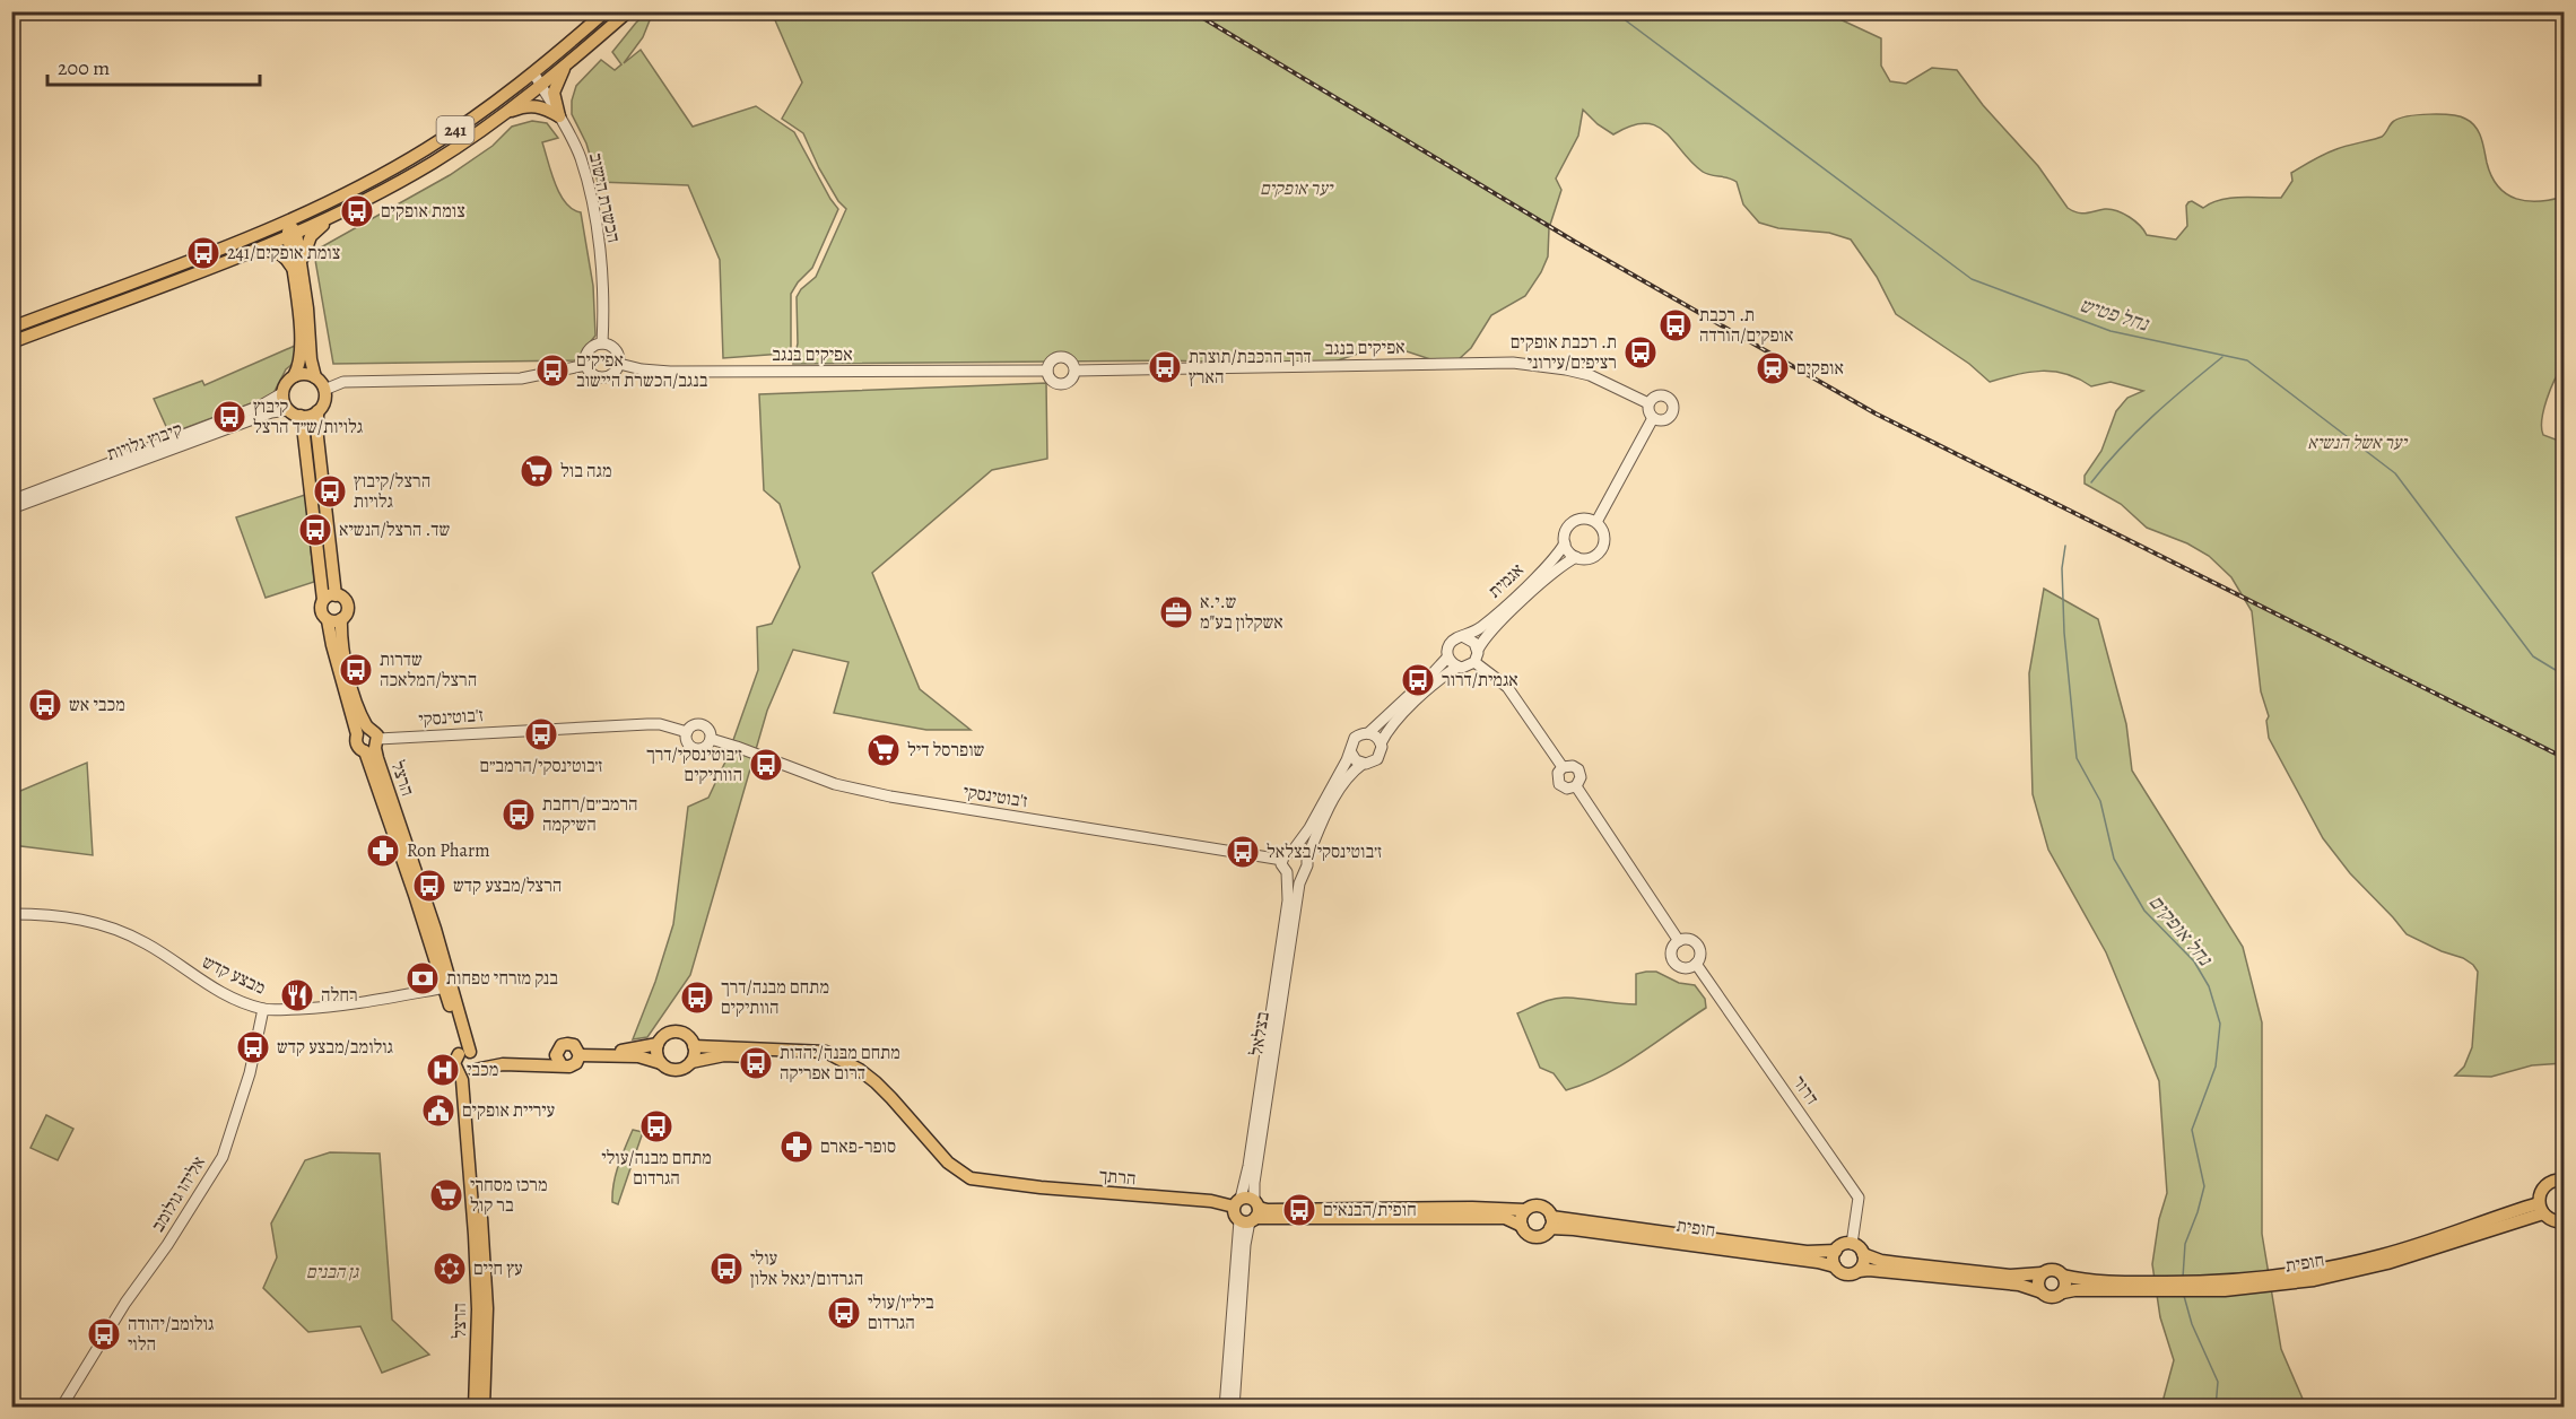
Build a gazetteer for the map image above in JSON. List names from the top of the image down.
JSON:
{
  "streets": {
    "main road": [
      "241",
      "הרצל",
      "הרתך",
      "חופית"
    ],
    "street": [
      "הכשרת הישוב",
      "אפיקים בנגב",
      "קיבוץ גלויות",
      "אגמית",
      "ז'בוטינסקי",
      "מבצע קדש",
      "בצלאל",
      "דרור",
      "אליהו גולומב"
    ]
  },
  "crossings": [
    ["241", "הכשרת הישוב"],
    ["הכשרת הישוב", "אפיקים בנגב"],
    ["ז'בוטינסקי", "הרצל"],
    ["ז'בוטינסקי", "בצלאל"],
    ["הרצל", "מבצע קדש"],
    ["מבצע קדש", "אליהו גולומב"],
    ["בצלאל", "הרתך"],
    ["דרור", "חופית"]
  ],
  "water": ["נחל פטיש", "נחל אופקים"],
  "parks": ["יער אופקים", "יער אשל הנשיא", "גן הבנים"],
  "places": {
    "bus stop": [
      "צומת אופקים",
      "צומת אופקים/241",
      "ת. רכבת אופקים/הורדה",
      "ת. רכבת אופקים רציפים/עירוני",
      "דרך הרכבת/תוצרת הארץ",
      "אפיקים בנגב/הכשרת היישוב",
      "קיבוץ גלויות/ש״ד הרצל",
      "הרצל/קיבוץ גלויות",
      "שד. הרצל/הנשיא",
      "שדרות הרצל/המלאכה",
      "אגמית/דרור",
      "מכבי אש",
      "ז׳בוטינסקי/הרמב״ם",
      "ז׳בוטינסקי/דרך הוותיקים",
      "הרמב״ם/רחבת השיקמה",
      "ז׳בוטינסקי/בצלאל",
      "הרצל/מבצע קדש",
      "מתחם מבנה/דרך הוותיקים",
      "גולומב/מבצע קדש",
      "מתחם מבנה/יהדות דרום אפריקה",
      "מתחם מבנה/עולי הגרדום",
      "חופית/הבנאים",
      "עולי הגרדום/יגאל אלון",
      "ביל״ו/עולי הגרדום",
      "גולומב/יהודה הלוי"
    ],
    "station": ["אופקים"],
    "supermarket": ["מגה בול", "שופרסל דיל", "מרכז מסחרי בר קול"],
    "office": ["ש.י.א אשקלון בע\"מ"],
    "pharmacy": ["Ron Pharm", "סופר-פארם"],
    "bank": ["בנק מזרחי טפחות"],
    "restaurant": ["רחלה"],
    "hospital": ["מכבי"],
    "public building": ["עיריית אופקים"],
    "synagogue": ["עץ חיים"]
  },
  "scale_bar": "200 m"
}
